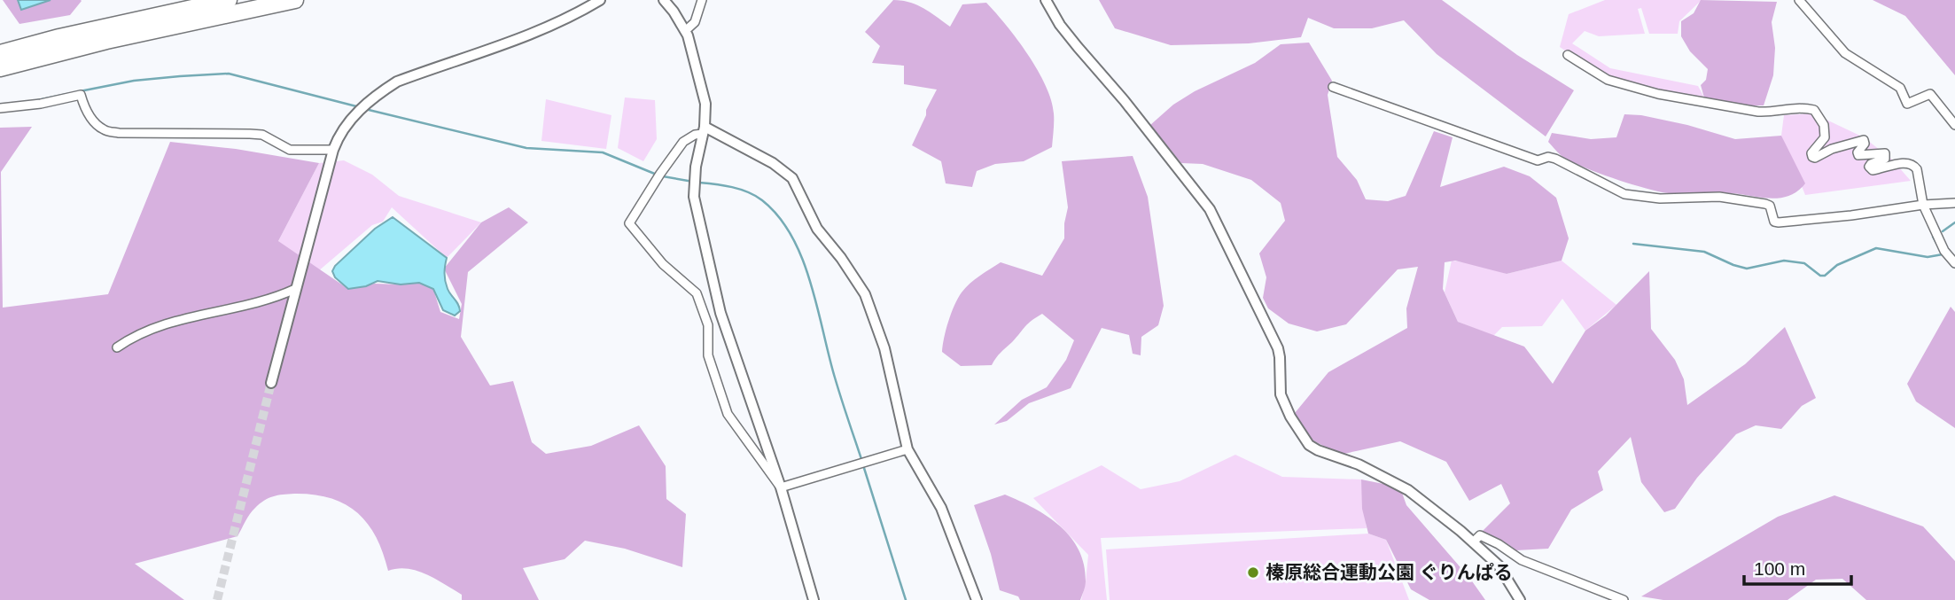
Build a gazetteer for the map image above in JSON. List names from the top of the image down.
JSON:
{
  "places": ["榛原総合運動公園 ぐりんぱる"],
  "scale_bar": "100 m"
}
